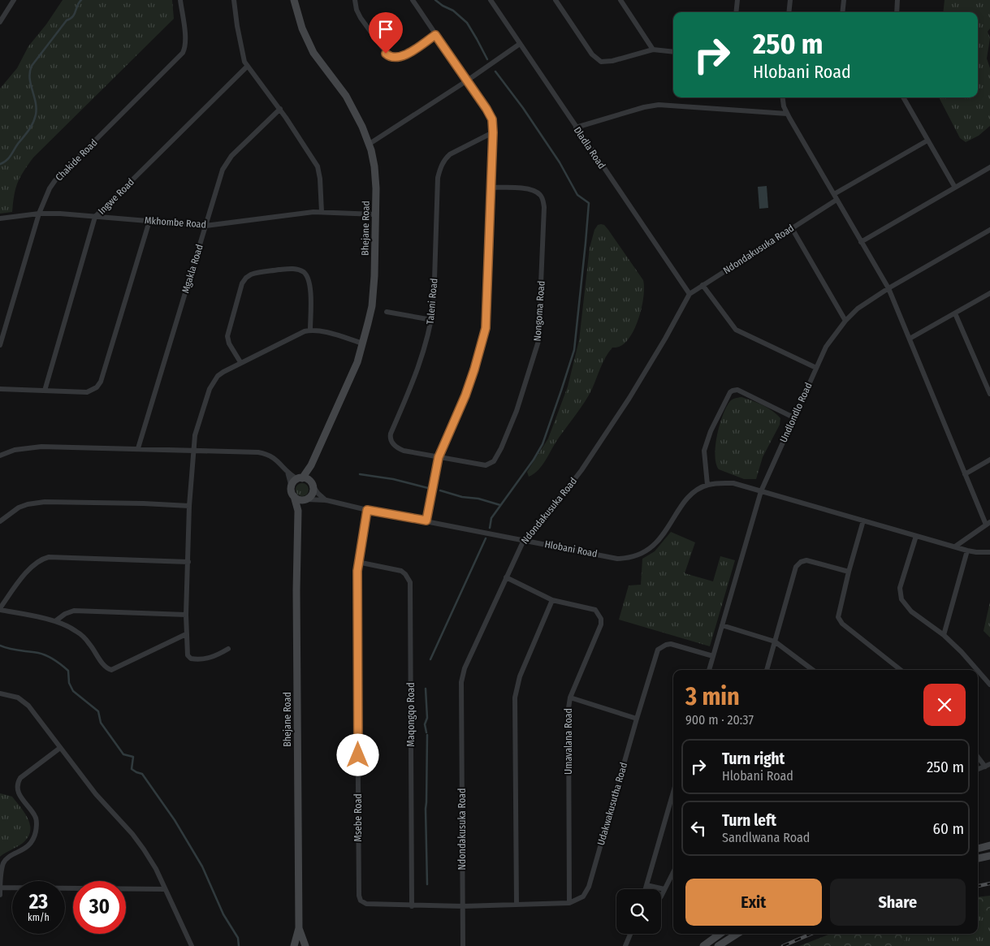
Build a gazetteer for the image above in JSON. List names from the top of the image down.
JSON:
{
  "streets": {
    "street": [
      "Dladla Road",
      "Chakide Road",
      "Ingwe Road",
      "Mkhombe Road",
      "Bhejane Road",
      "Ndondakusuka Road",
      "Mgakla Road",
      "Taleni Road",
      "Nongoma Road",
      "Undlondlo Road",
      "Hlobani Road",
      "Maqongqo Road",
      "Umavalana Road",
      "Udakwakusutha Road",
      "Msebe Road"
    ]
  },
  "crossings": [
    ["Dladla Road", "Ndondakusuka Road"],
    ["Chakide Road", "Mkhombe Road"],
    ["Ingwe Road", "Mkhombe Road"],
    ["Mkhombe Road", "Bhejane Road"],
    ["Mkhombe Road", "Mgakla Road"],
    ["Bhejane Road", "Hlobani Road"],
    ["Ndondakusuka Road", "Hlobani Road"],
    ["Ndondakusuka Road", "Umavalana Road"],
    ["Ndondakusuka Road", "Udakwakusutha Road"],
    ["Ndondakusuka Road", "Msebe Road"],
    ["Taleni Road", "Nongoma Road"],
    ["Undlondlo Road", "Hlobani Road"],
    ["Undlondlo Road", "Udakwakusutha Road"],
    ["Hlobani Road", "Msebe Road"],
    ["Maqongqo Road", "Msebe Road"],
    ["Umavalana Road", "Udakwakusutha Road"],
    ["Udakwakusutha Road", "Msebe Road"]
  ],
  "page": {
    "turn": ["250 m", "Hlobani Road"],
    "heading": ["3 min", "900 m · 20:37"],
    "list": [
      {
        "name": "Turn right",
        "note": "Hlobani Road",
        "value": "250 m"
      },
      {
        "name": "Turn left",
        "note": "Sandlwana Road",
        "value": "60 m"
      }
    ],
    "buttons": ["Exit", "Share"],
    "speed": "23 km/h",
    "limit": "30"
  }
}
